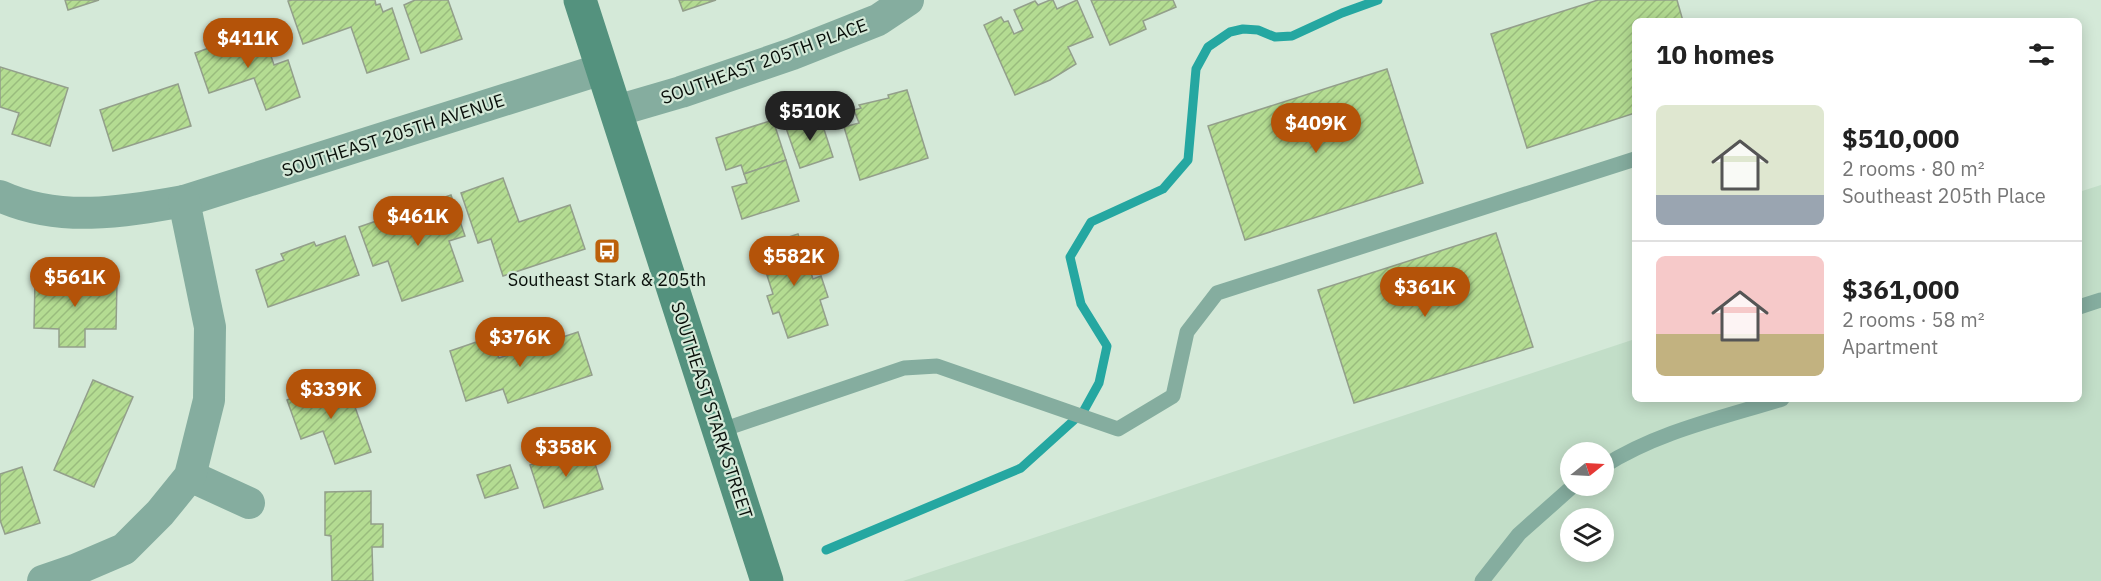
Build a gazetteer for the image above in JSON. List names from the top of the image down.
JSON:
{
  "streets": {
    "main road": ["SOUTHEAST STARK STREET"],
    "street": ["SOUTHEAST 205TH PLACE", "SOUTHEAST 205TH AVENUE"]
  },
  "crossings": [
    ["SOUTHEAST 205TH PLACE", "SOUTHEAST STARK STREET"],
    ["SOUTHEAST 205TH AVENUE", "SOUTHEAST STARK STREET"]
  ],
  "places": {
    "bus stop": ["Southeast Stark & 205th"]
  },
  "north": "right",
  "page": {
    "price": [
      "$411K",
      "$510K",
      "$409K",
      "$461K",
      "$582K",
      "$561K",
      "$361K",
      "$376K",
      "$339K",
      "$358K"
    ],
    "heading": "10 homes",
    "list": [
      {
        "name": "$510,000",
        "note": "2 rooms · 80 m² · Southeast 205th Place"
      },
      {
        "name": "$361,000",
        "note": "2 rooms · 58 m² · Apartment"
      }
    ]
  }
}
